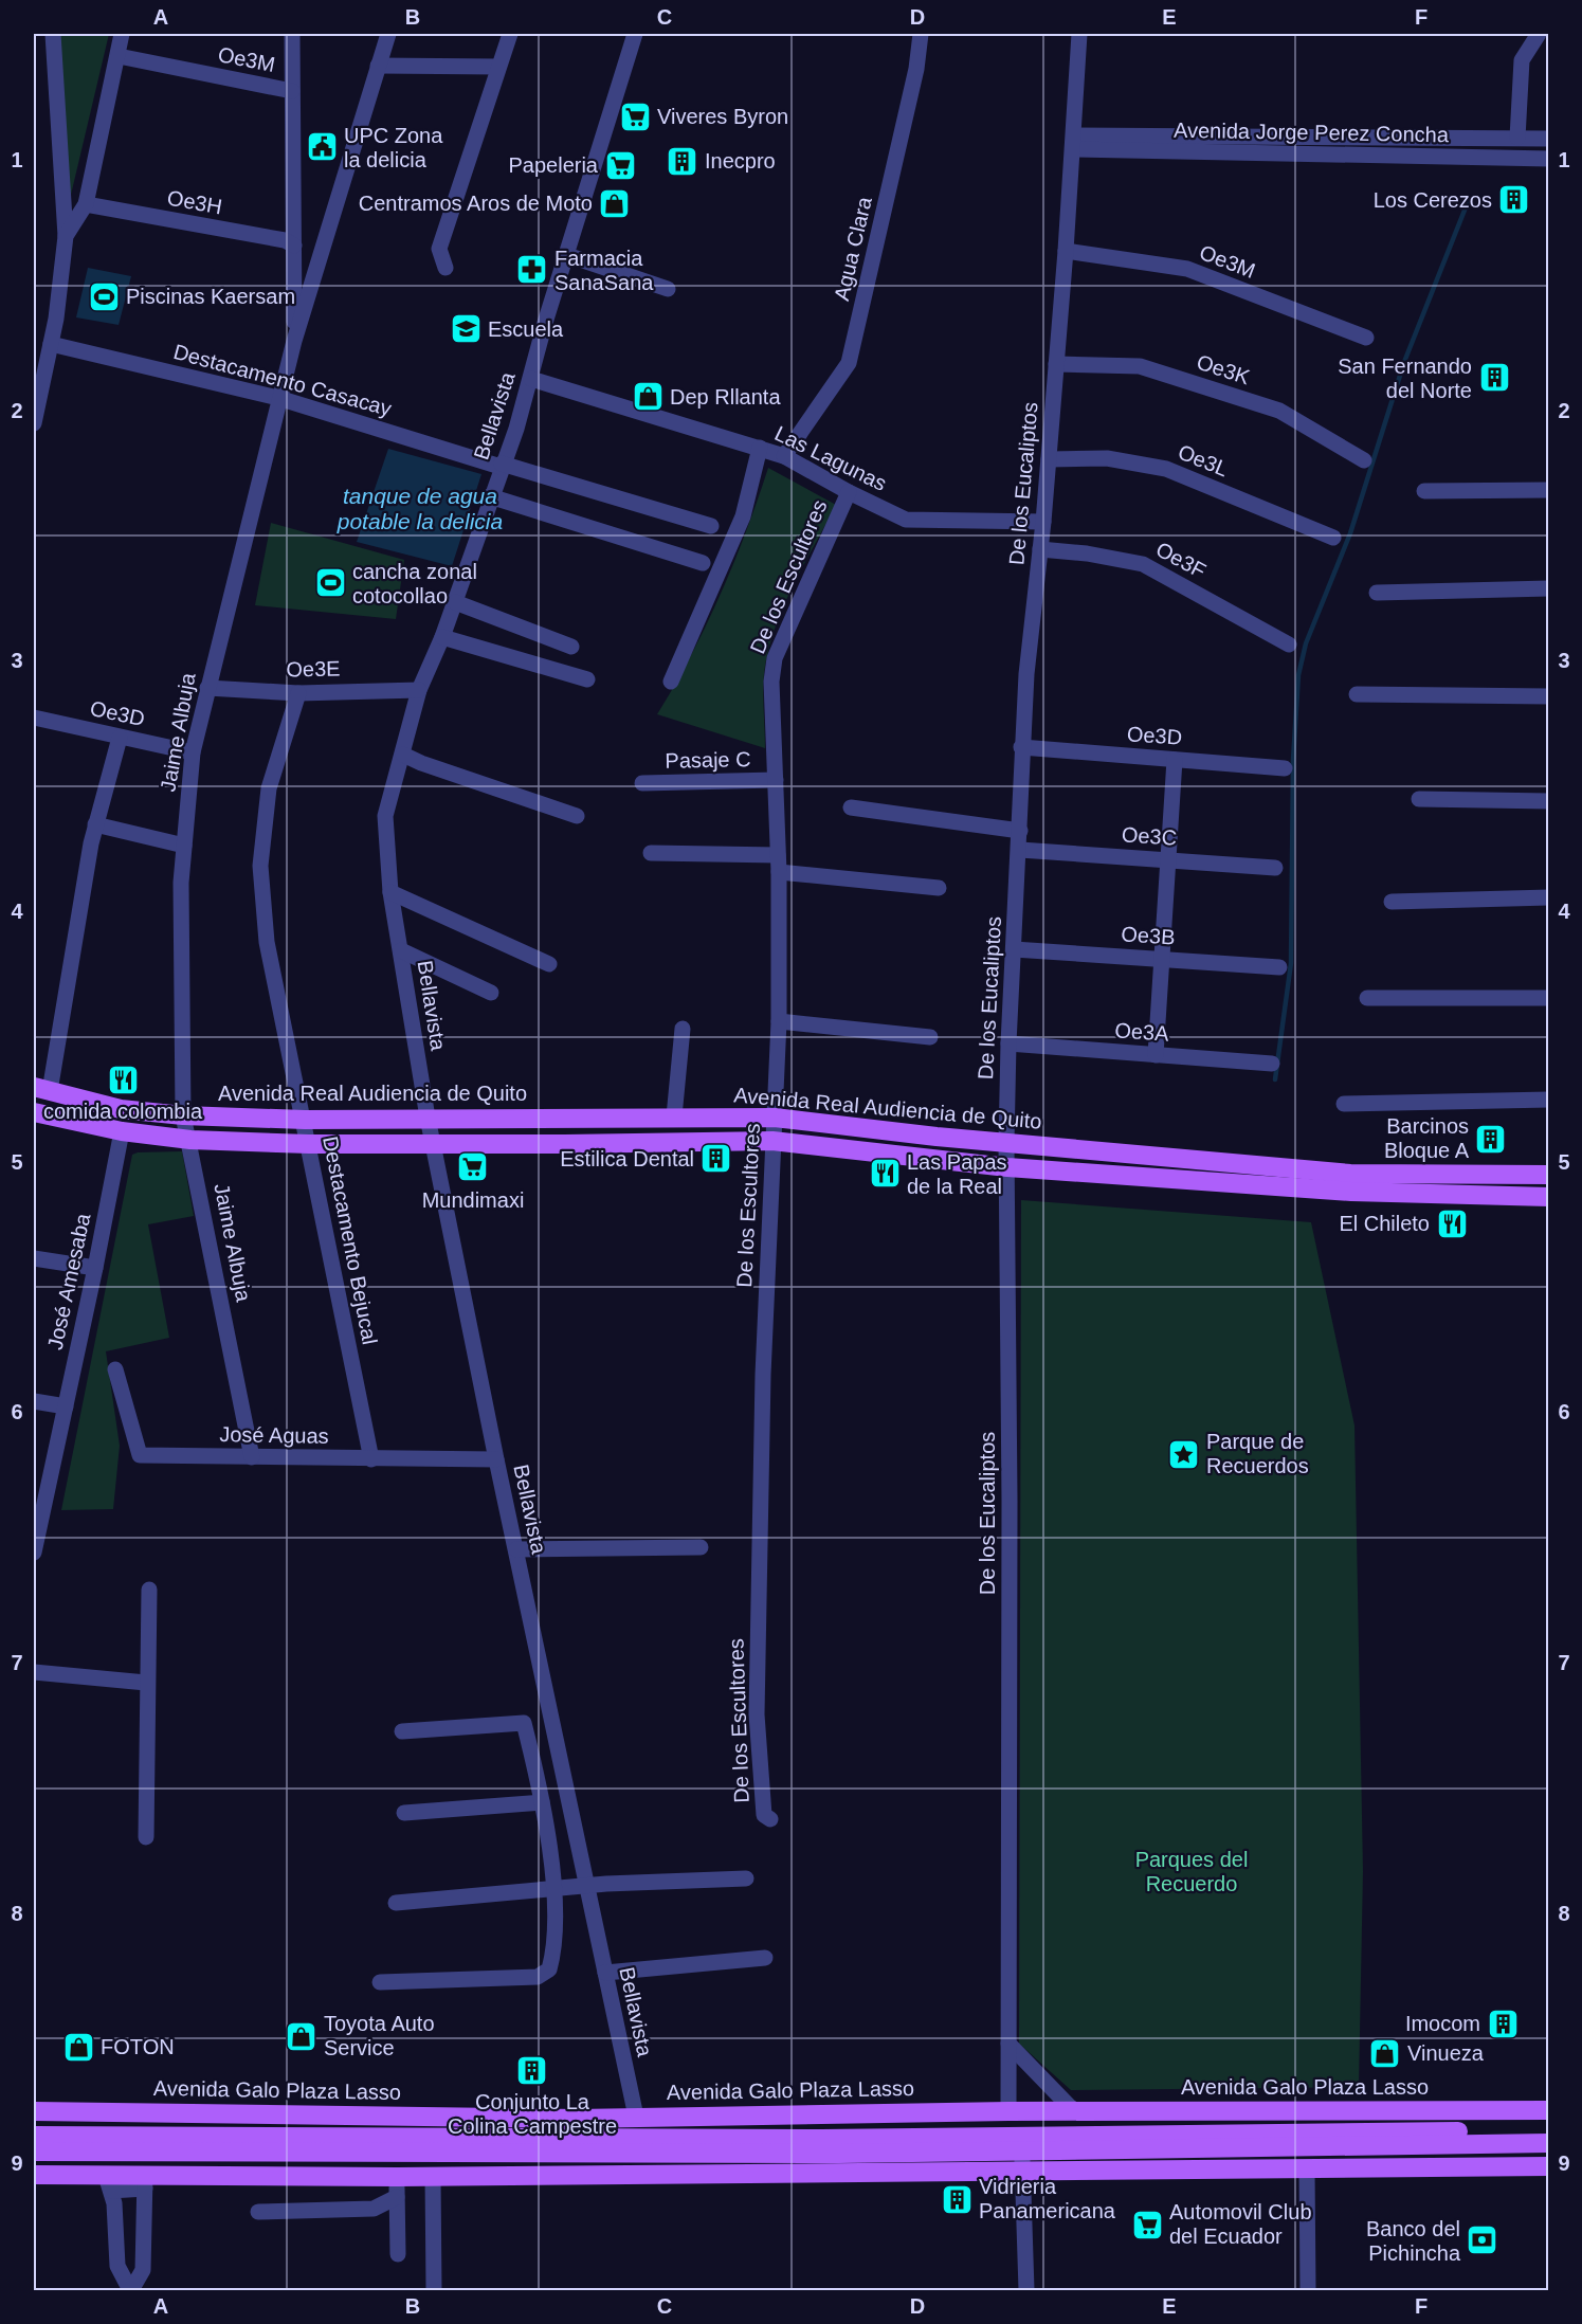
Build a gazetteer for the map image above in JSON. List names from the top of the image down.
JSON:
{
  "streets": {
    "main road": ["Avenida Real Audiencia de Quito", "Avenida Galo Plaza Lasso"],
    "street": [
      "Oe3M",
      "Avenida Jorge Perez Concha",
      "Oe3H",
      "Agua Clara",
      "Oe3K",
      "Destacamento Casacay",
      "Bellavista",
      "Las Lagunas",
      "Oe3L",
      "De los Eucaliptos",
      "Oe3F",
      "De los Escultores",
      "Oe3E",
      "Oe3D",
      "Jaime Albuja",
      "Pasaje C",
      "Oe3C",
      "Oe3B",
      "Oe3A",
      "Destacamento Bejucal",
      "José Amesaba",
      "José Aguas"
    ]
  },
  "crossings": [
    ["Oe3M", "De los Eucaliptos"],
    ["Avenida Jorge Perez Concha", "De los Eucaliptos"],
    ["Agua Clara", "Las Lagunas"],
    ["Oe3K", "De los Eucaliptos"],
    ["Destacamento Casacay", "Bellavista"],
    ["Destacamento Casacay", "Jaime Albuja"],
    ["Bellavista", "Las Lagunas"],
    ["Bellavista", "Oe3E"],
    ["Bellavista", "Avenida Real Audiencia de Quito"],
    ["Bellavista", "José Aguas"],
    ["Bellavista", "Avenida Galo Plaza Lasso"],
    ["Las Lagunas", "De los Eucaliptos"],
    ["Las Lagunas", "De los Escultores"],
    ["Oe3L", "De los Eucaliptos"],
    ["De los Eucaliptos", "Oe3F"],
    ["De los Eucaliptos", "Oe3D"],
    ["De los Eucaliptos", "Oe3C"],
    ["De los Eucaliptos", "Oe3B"],
    ["De los Eucaliptos", "Oe3A"],
    ["De los Eucaliptos", "Avenida Real Audiencia de Quito"],
    ["De los Eucaliptos", "Avenida Galo Plaza Lasso"],
    ["De los Escultores", "Pasaje C"],
    ["De los Escultores", "Avenida Real Audiencia de Quito"],
    ["Oe3E", "Jaime Albuja"],
    ["Oe3E", "Destacamento Bejucal"],
    ["Oe3D", "Jaime Albuja"],
    ["Jaime Albuja", "Avenida Real Audiencia de Quito"],
    ["Jaime Albuja", "José Aguas"],
    ["Avenida Real Audiencia de Quito", "Destacamento Bejucal"],
    ["Avenida Real Audiencia de Quito", "José Amesaba"],
    ["Destacamento Bejucal", "José Aguas"]
  ],
  "water": ["tanque de agua potable la delicia"],
  "parks": ["Parques del Recuerdo"],
  "places": {
    "supermarket": [
      "Viveres Byron",
      "Papeleria",
      "Mundimaxi",
      "Automovil Club del Ecuador"
    ],
    "public building": ["UPC Zona la delicia"],
    "building": [
      "Inecpro",
      "Los Cerezos",
      "San Fernando del Norte",
      "Barcinos Bloque A",
      "Estilica Dental",
      "Imocom",
      "Conjunto La Colina Campestre",
      "Vidrieria Panamericana"
    ],
    "shop": [
      "Centramos Aros de Moto",
      "Dep Rllanta",
      "Toyota Auto Service",
      "FOTON",
      "Vinueza"
    ],
    "pharmacy": ["Farmacia SanaSana"],
    "sports": ["Piscinas Kaersam", "cancha zonal cotocollao"],
    "school or university": ["Escuela"],
    "restaurant": ["comida colombia", "Las Papas de la Real", "El Chileto"],
    "place": ["Parque de Recuerdos"],
    "bank": ["Banco del Pichincha"]
  },
  "grid": {
    "columns": [
      "A",
      "B",
      "C",
      "D",
      "E",
      "F"
    ],
    "rows": [
      "1",
      "2",
      "3",
      "4",
      "5",
      "6",
      "7",
      "8",
      "9"
    ]
  }
}
